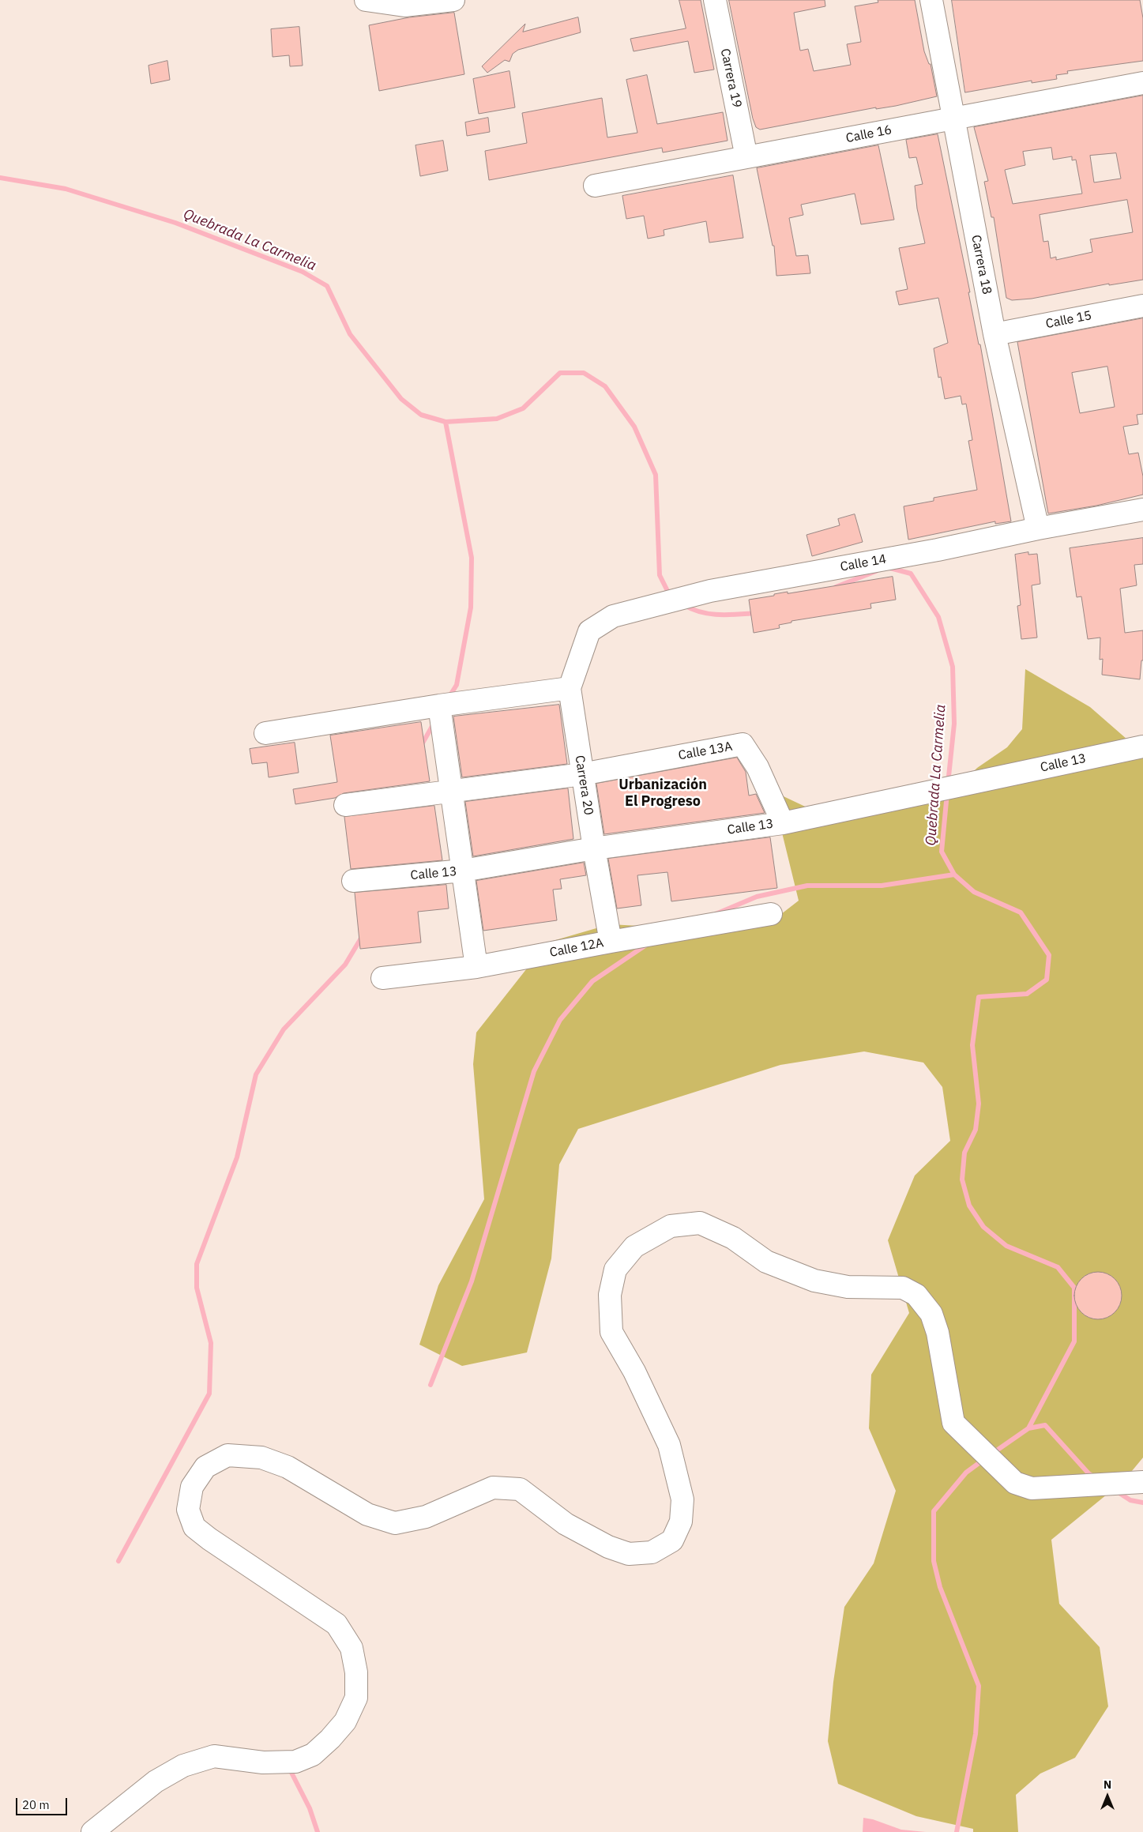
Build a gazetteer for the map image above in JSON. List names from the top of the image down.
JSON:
{
  "streets": {
    "street": [
      "Carrera 19",
      "Calle 16",
      "Carrera 18",
      "Calle 15",
      "Calle 14",
      "Calle 13A",
      "Calle 13",
      "Carrera 20",
      "Calle 12A"
    ]
  },
  "crossings": [
    ["Carrera 19", "Calle 16"],
    ["Calle 16", "Carrera 18"],
    ["Carrera 18", "Calle 15"],
    ["Carrera 18", "Calle 14"],
    ["Calle 14", "Carrera 20"],
    ["Calle 13A", "Calle 13"],
    ["Calle 13A", "Carrera 20"],
    ["Calle 13", "Carrera 20"],
    ["Carrera 20", "Calle 12A"]
  ],
  "districts": ["Urbanización El Progreso"],
  "water": ["Quebrada La Carmelia"],
  "scale_bar": "20 m",
  "north": "top"
}
